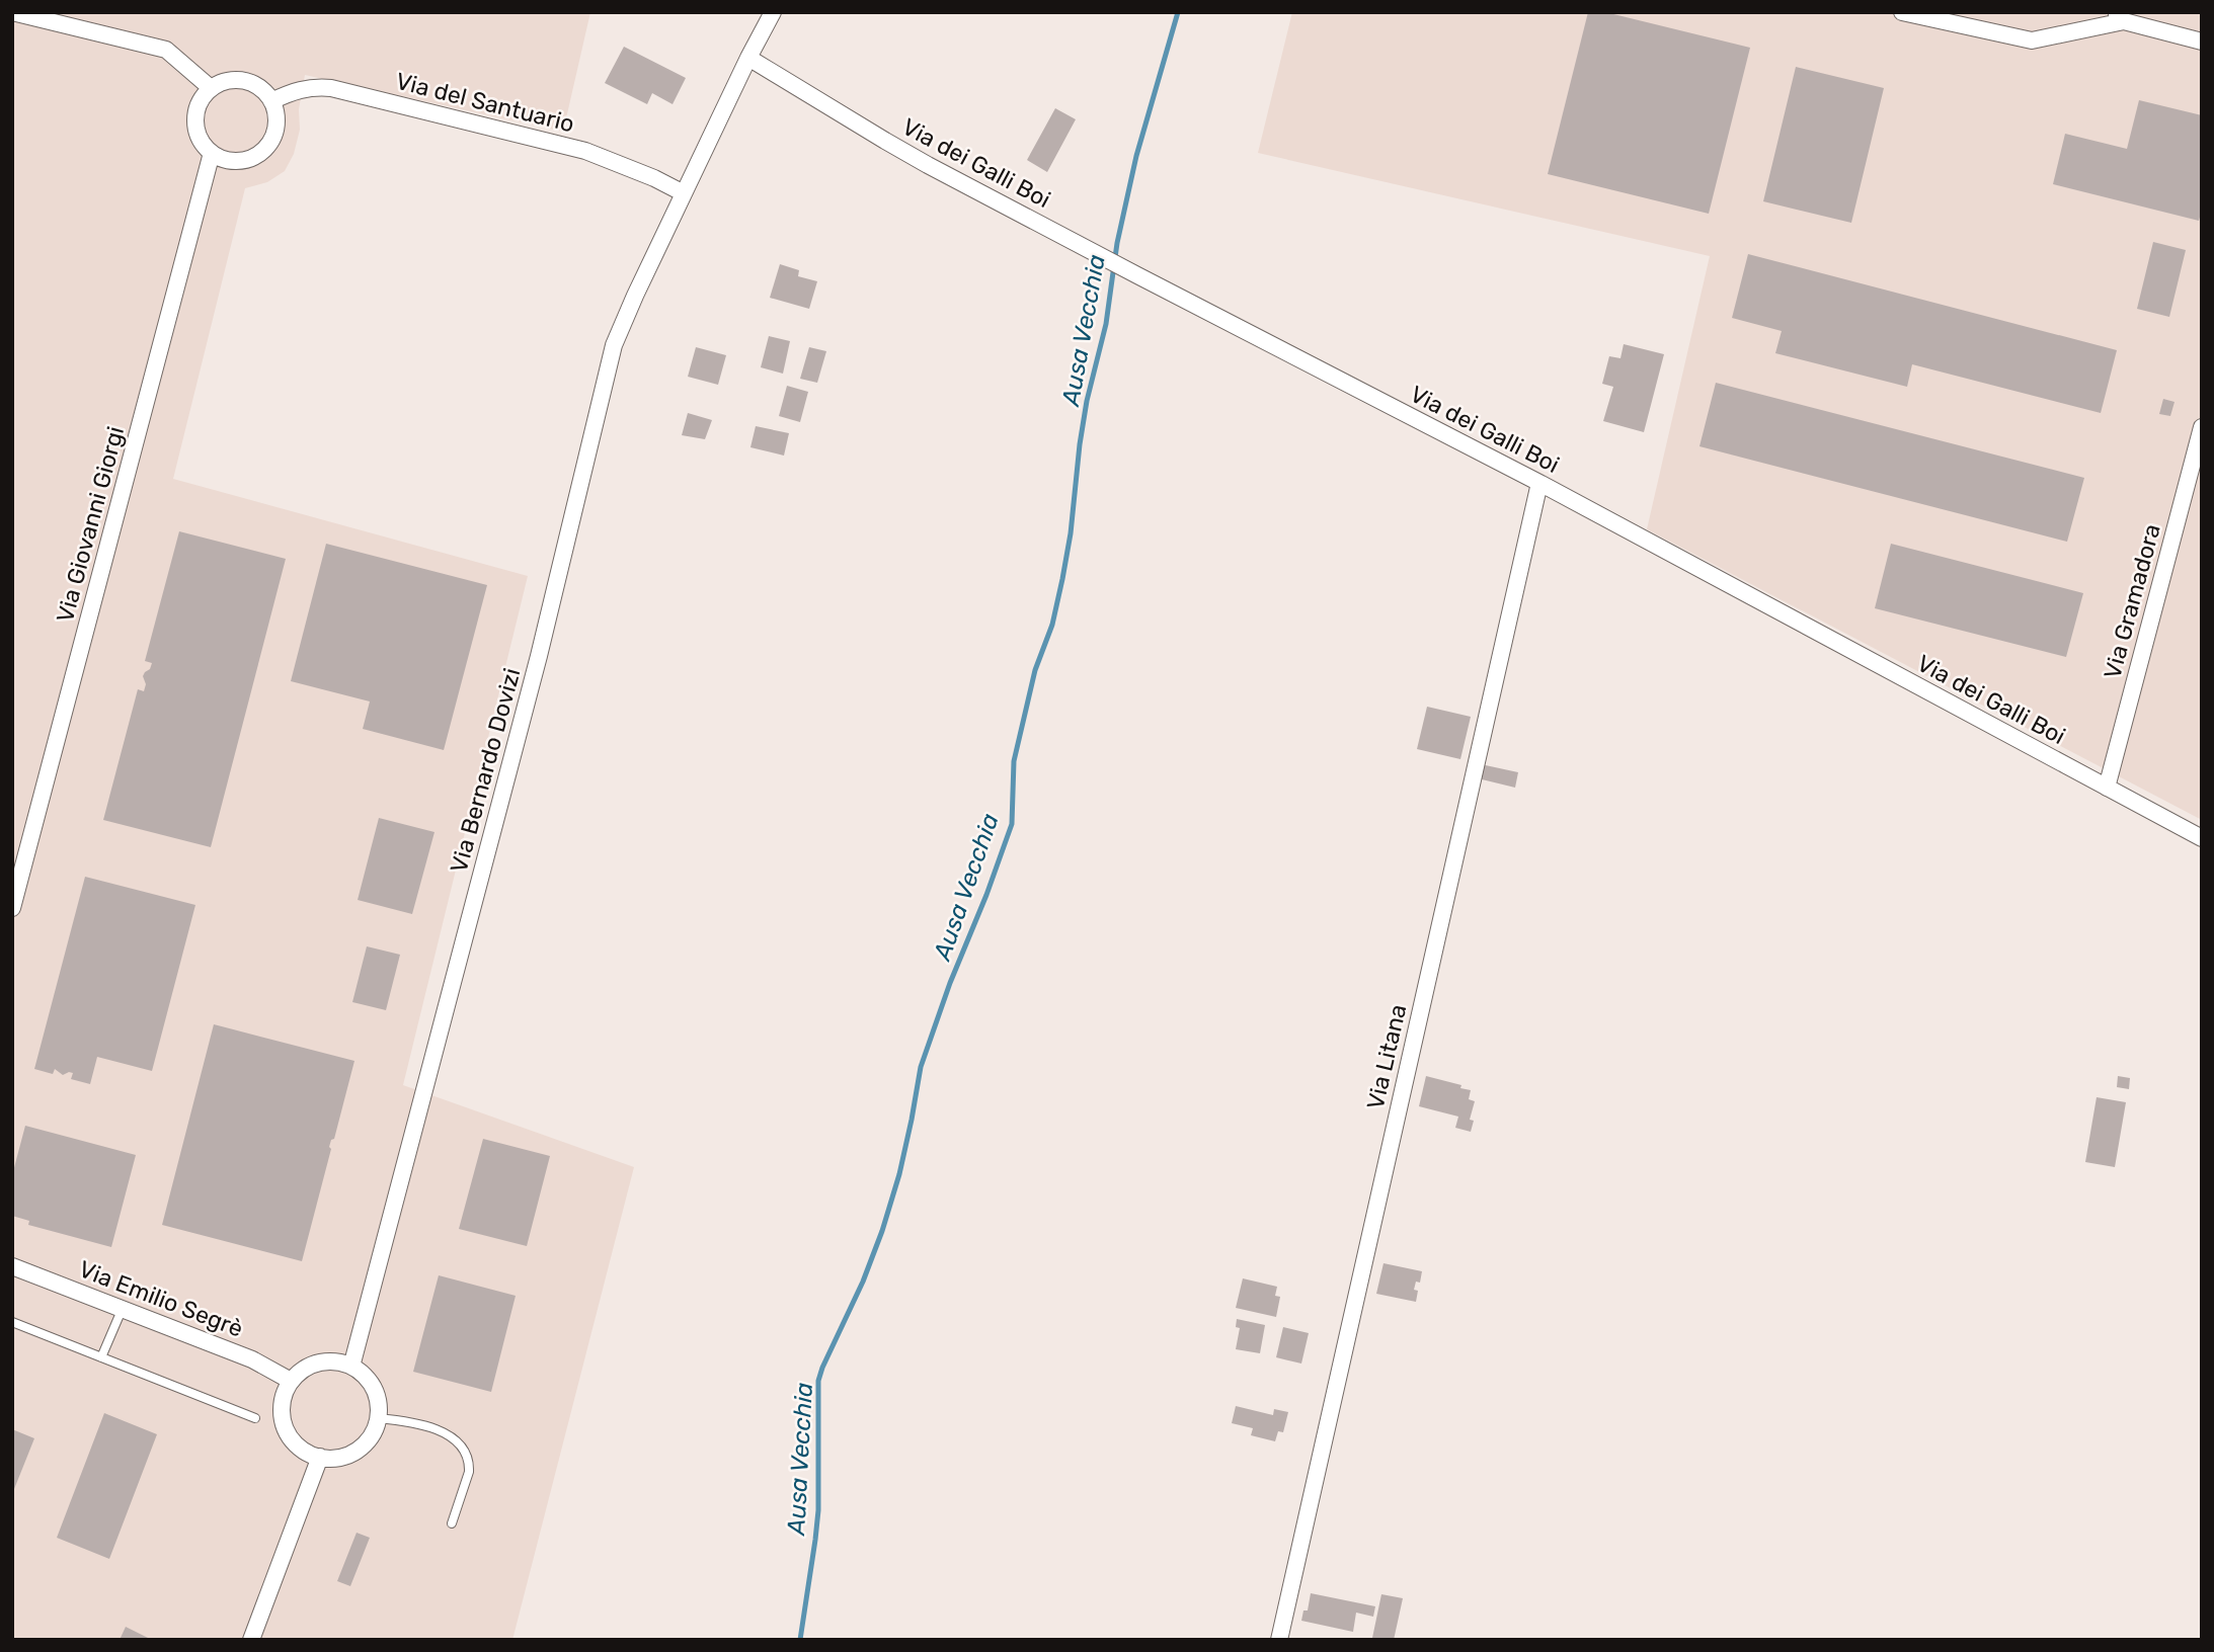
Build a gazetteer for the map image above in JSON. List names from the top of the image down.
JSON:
{
  "streets": {
    "street": [
      "Via del Santuario",
      "Via dei Galli Boi",
      "Via Giovanni Giorgi",
      "Via Gramadora",
      "Via Bernardo Dovizi",
      "Via Litana",
      "Via Emilio Segrè"
    ]
  },
  "crossings": [
    ["Via del Santuario", "Via Giovanni Giorgi"],
    ["Via del Santuario", "Via Bernardo Dovizi"],
    ["Via dei Galli Boi", "Via Gramadora"],
    ["Via dei Galli Boi", "Via Bernardo Dovizi"],
    ["Via dei Galli Boi", "Via Litana"],
    ["Via Bernardo Dovizi", "Via Emilio Segrè"]
  ],
  "water": ["Ausa Vecchia"]
}
